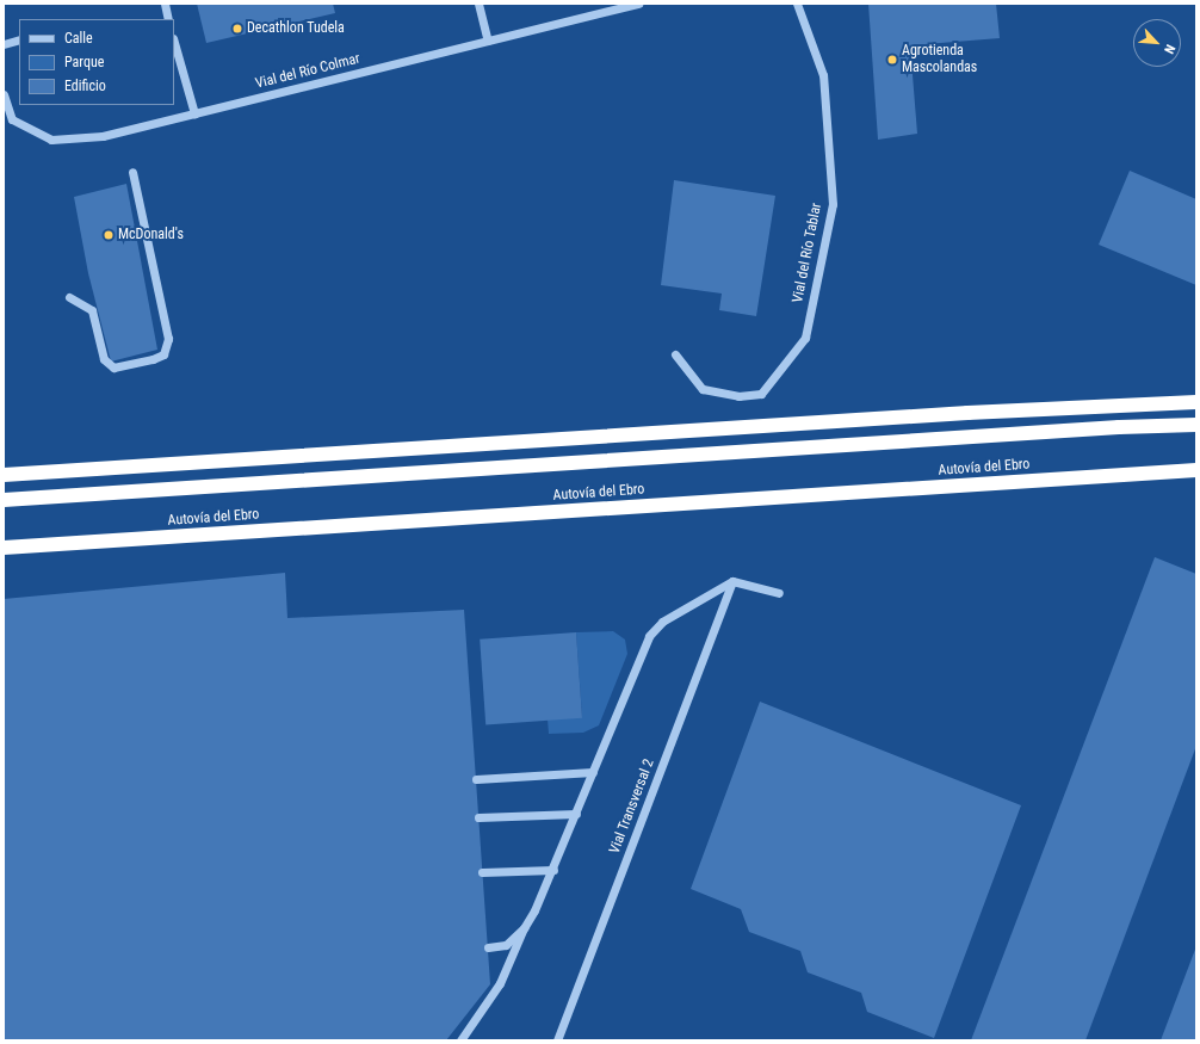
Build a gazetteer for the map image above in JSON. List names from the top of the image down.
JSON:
{
  "streets": {
    "highway": ["Autovía del Ebro"],
    "street": ["Vial del Río Colmar", "Vial del Río Tablar", "Vial Transversal 2"]
  },
  "places": ["Decathlon Tudela", "Agrotienda Mascolandas", "McDonald's"],
  "legend": ["Calle", "Parque", "Edificio"],
  "north": "bottom right"
}
